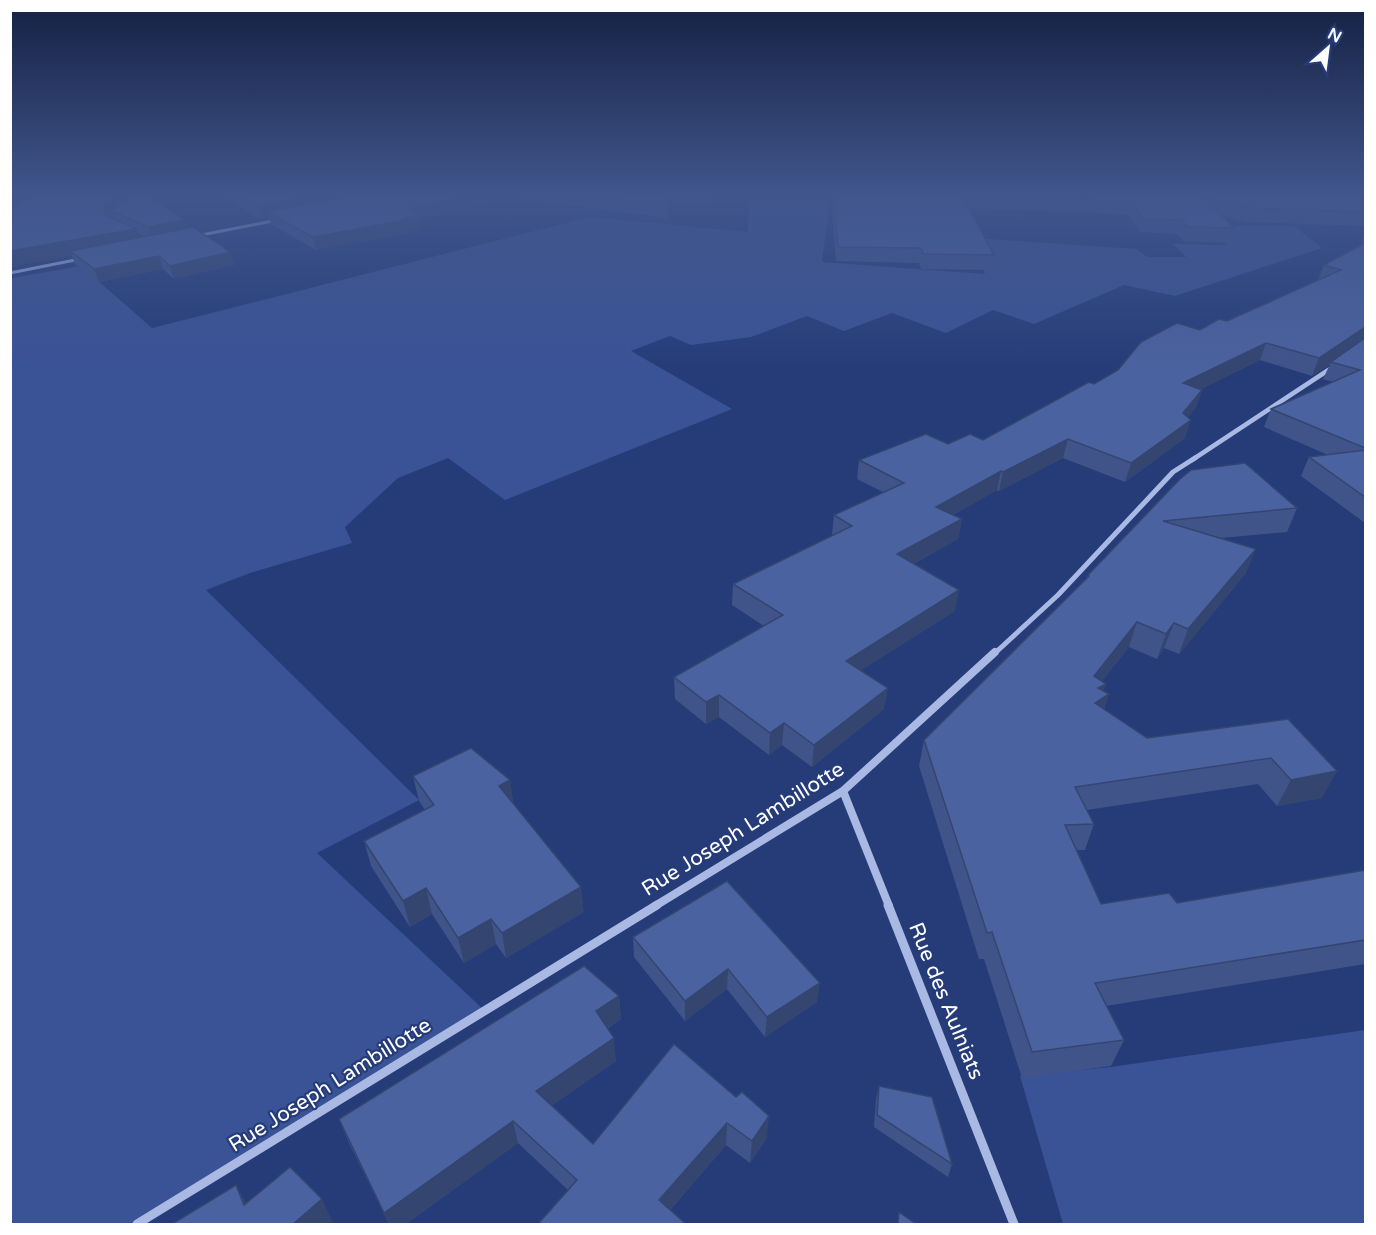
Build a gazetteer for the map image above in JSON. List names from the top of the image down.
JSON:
{
  "streets": {
    "street": ["Rue Joseph Lambillotte", "Rue des Aulniats"]
  },
  "crossings": [
    ["Rue Joseph Lambillotte", "Rue des Aulniats"]
  ],
  "north": "top right"
}
